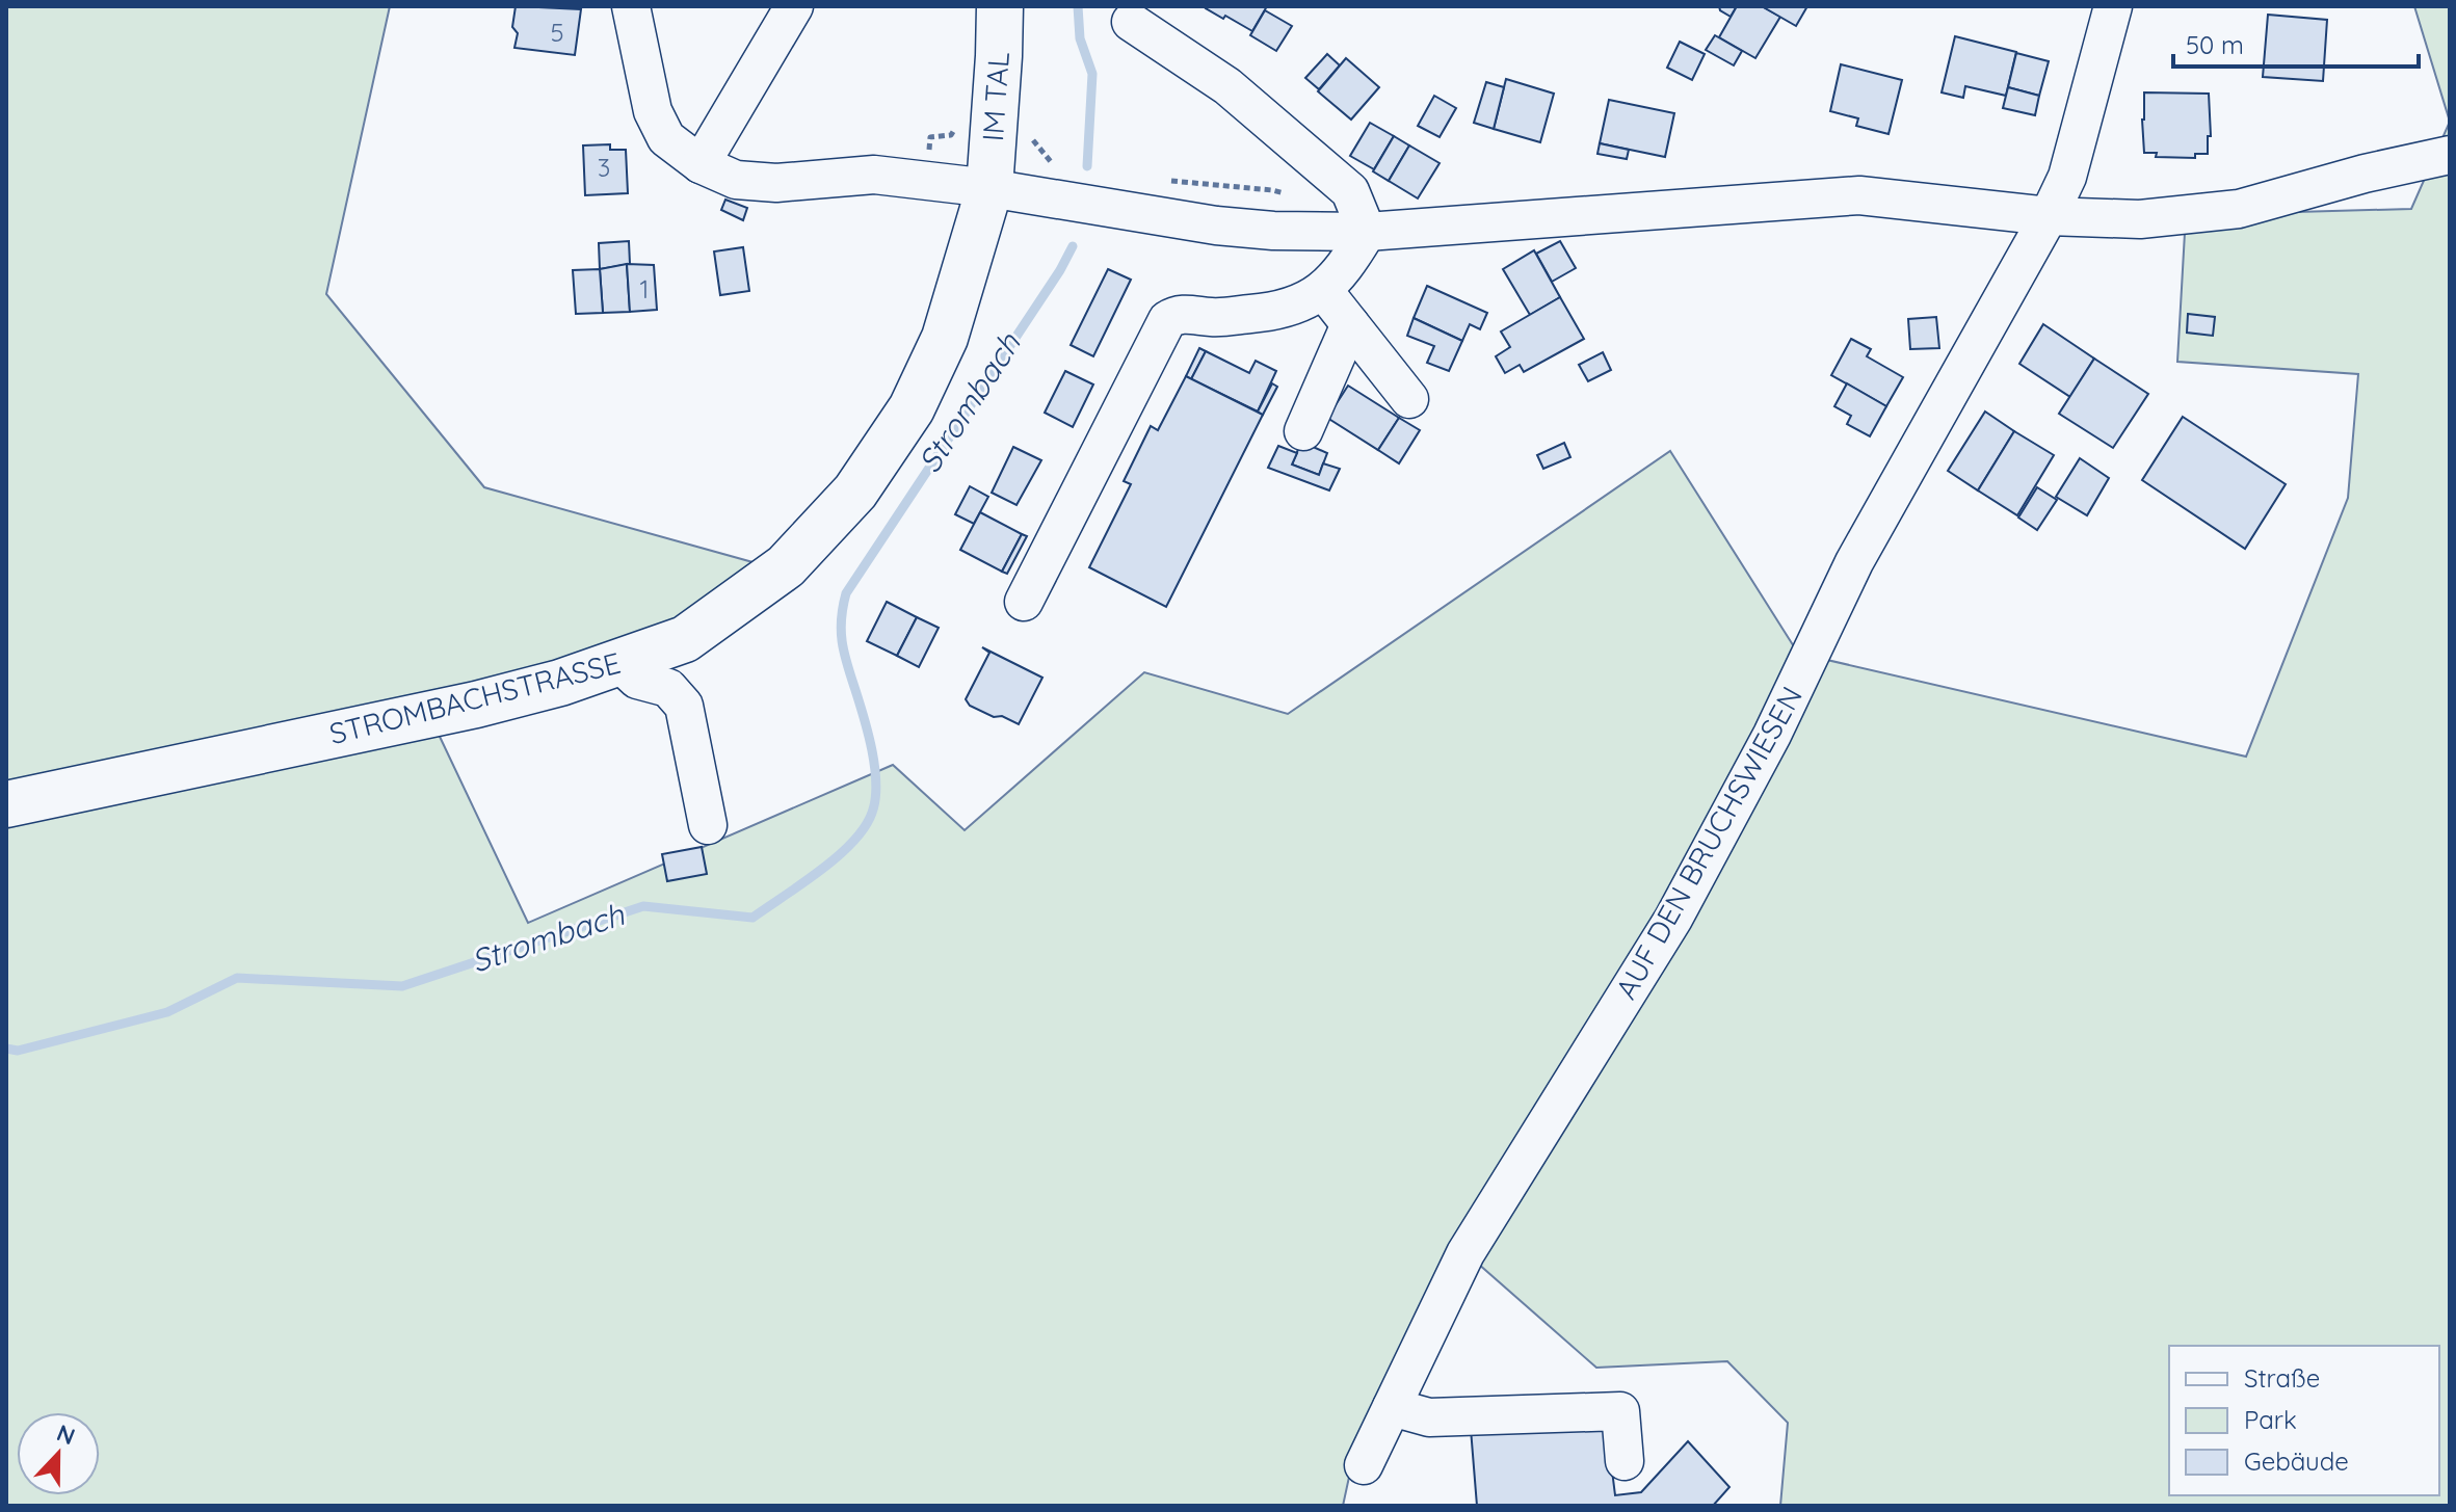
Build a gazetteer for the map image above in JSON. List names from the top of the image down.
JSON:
{
  "streets": {
    "main road": ["IM TAL", "STROMBACHSTRASSE"],
    "street": ["AUF DEN BRUCHSWIESEN"]
  },
  "crossings": [
    ["IM TAL", "STROMBACHSTRASSE"]
  ],
  "water": ["Strombach"],
  "house_numbers": ["5", "3", "1"],
  "legend": ["Straße", "Park", "Gebäude"],
  "scale_bar": "50 m",
  "north": "top"
}
